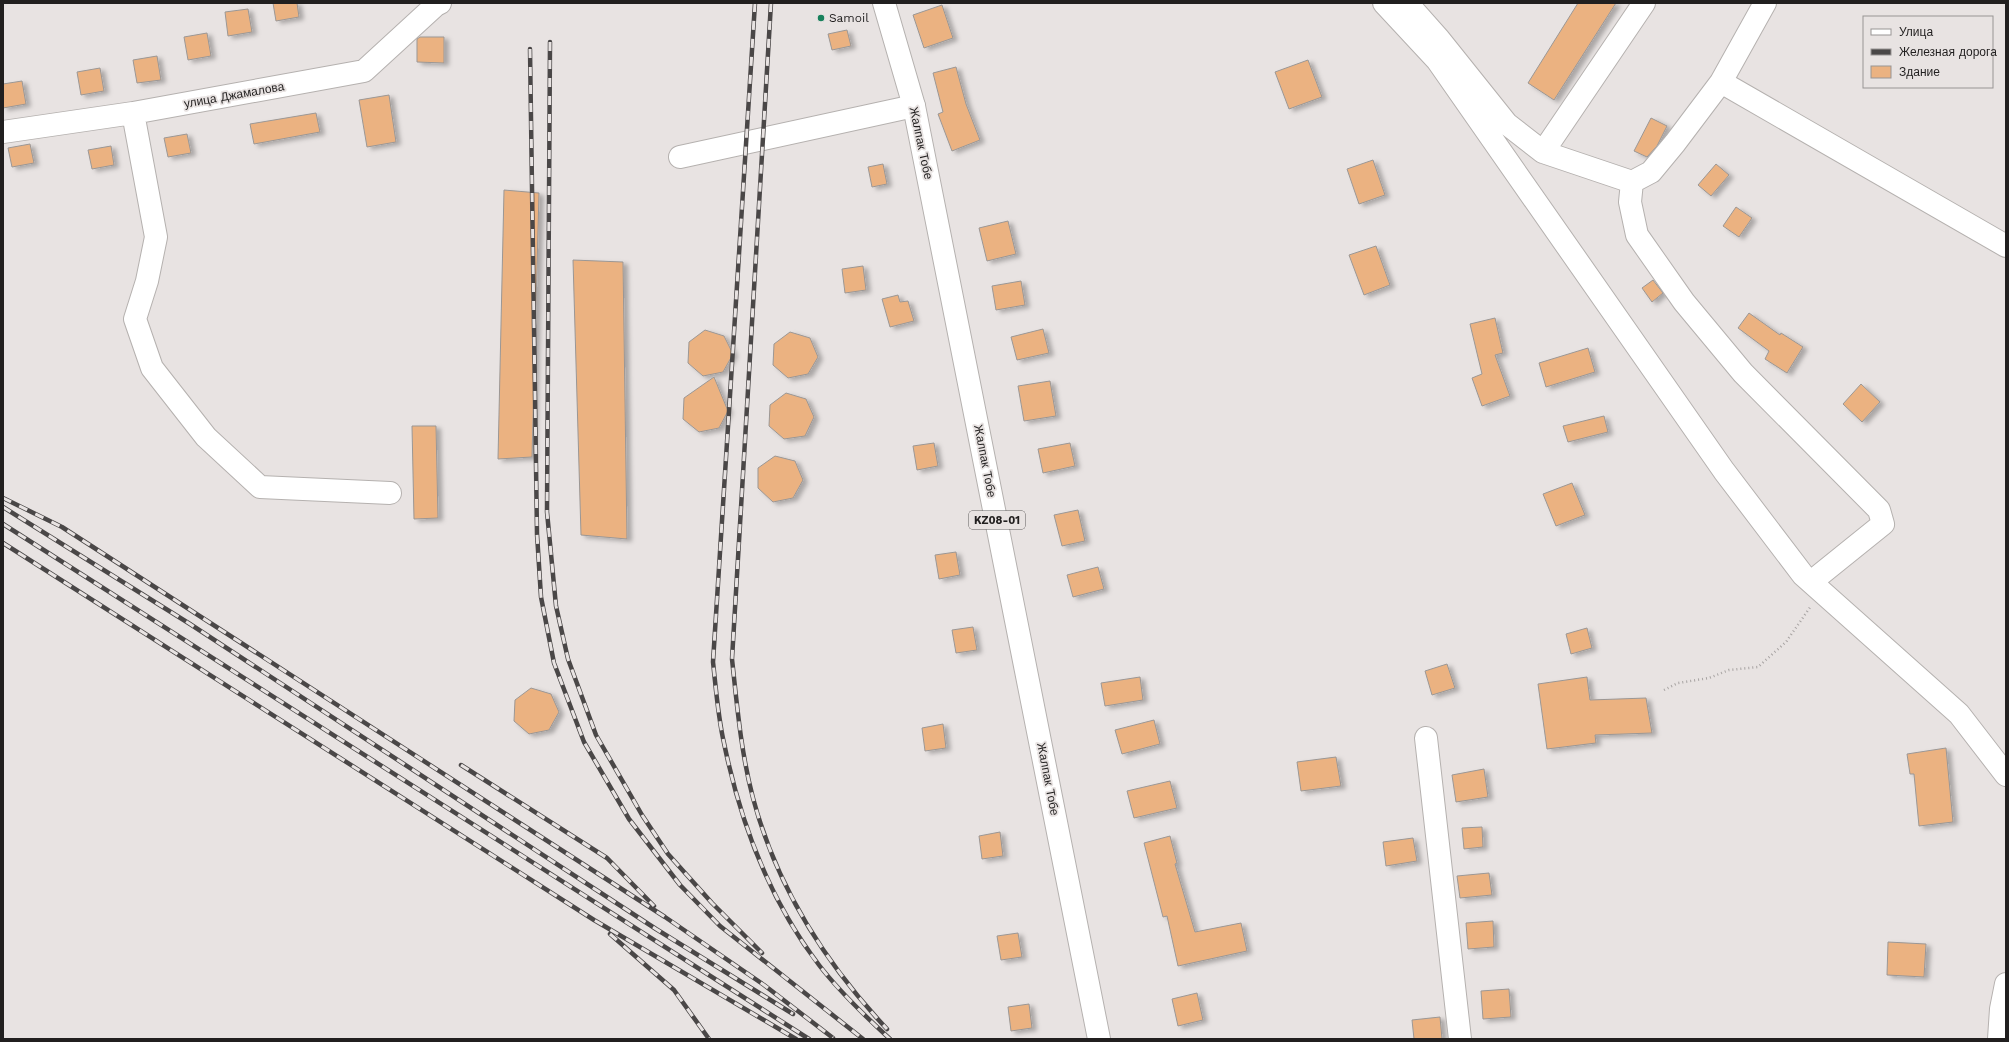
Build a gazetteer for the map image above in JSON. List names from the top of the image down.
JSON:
{
  "streets": {
    "street": ["улица Джамалова", "Жалпак Тобе", "KZ08-01"]
  },
  "places": ["Samoil"],
  "legend": ["Улица", "Железная дорога", "Здание"]
}
